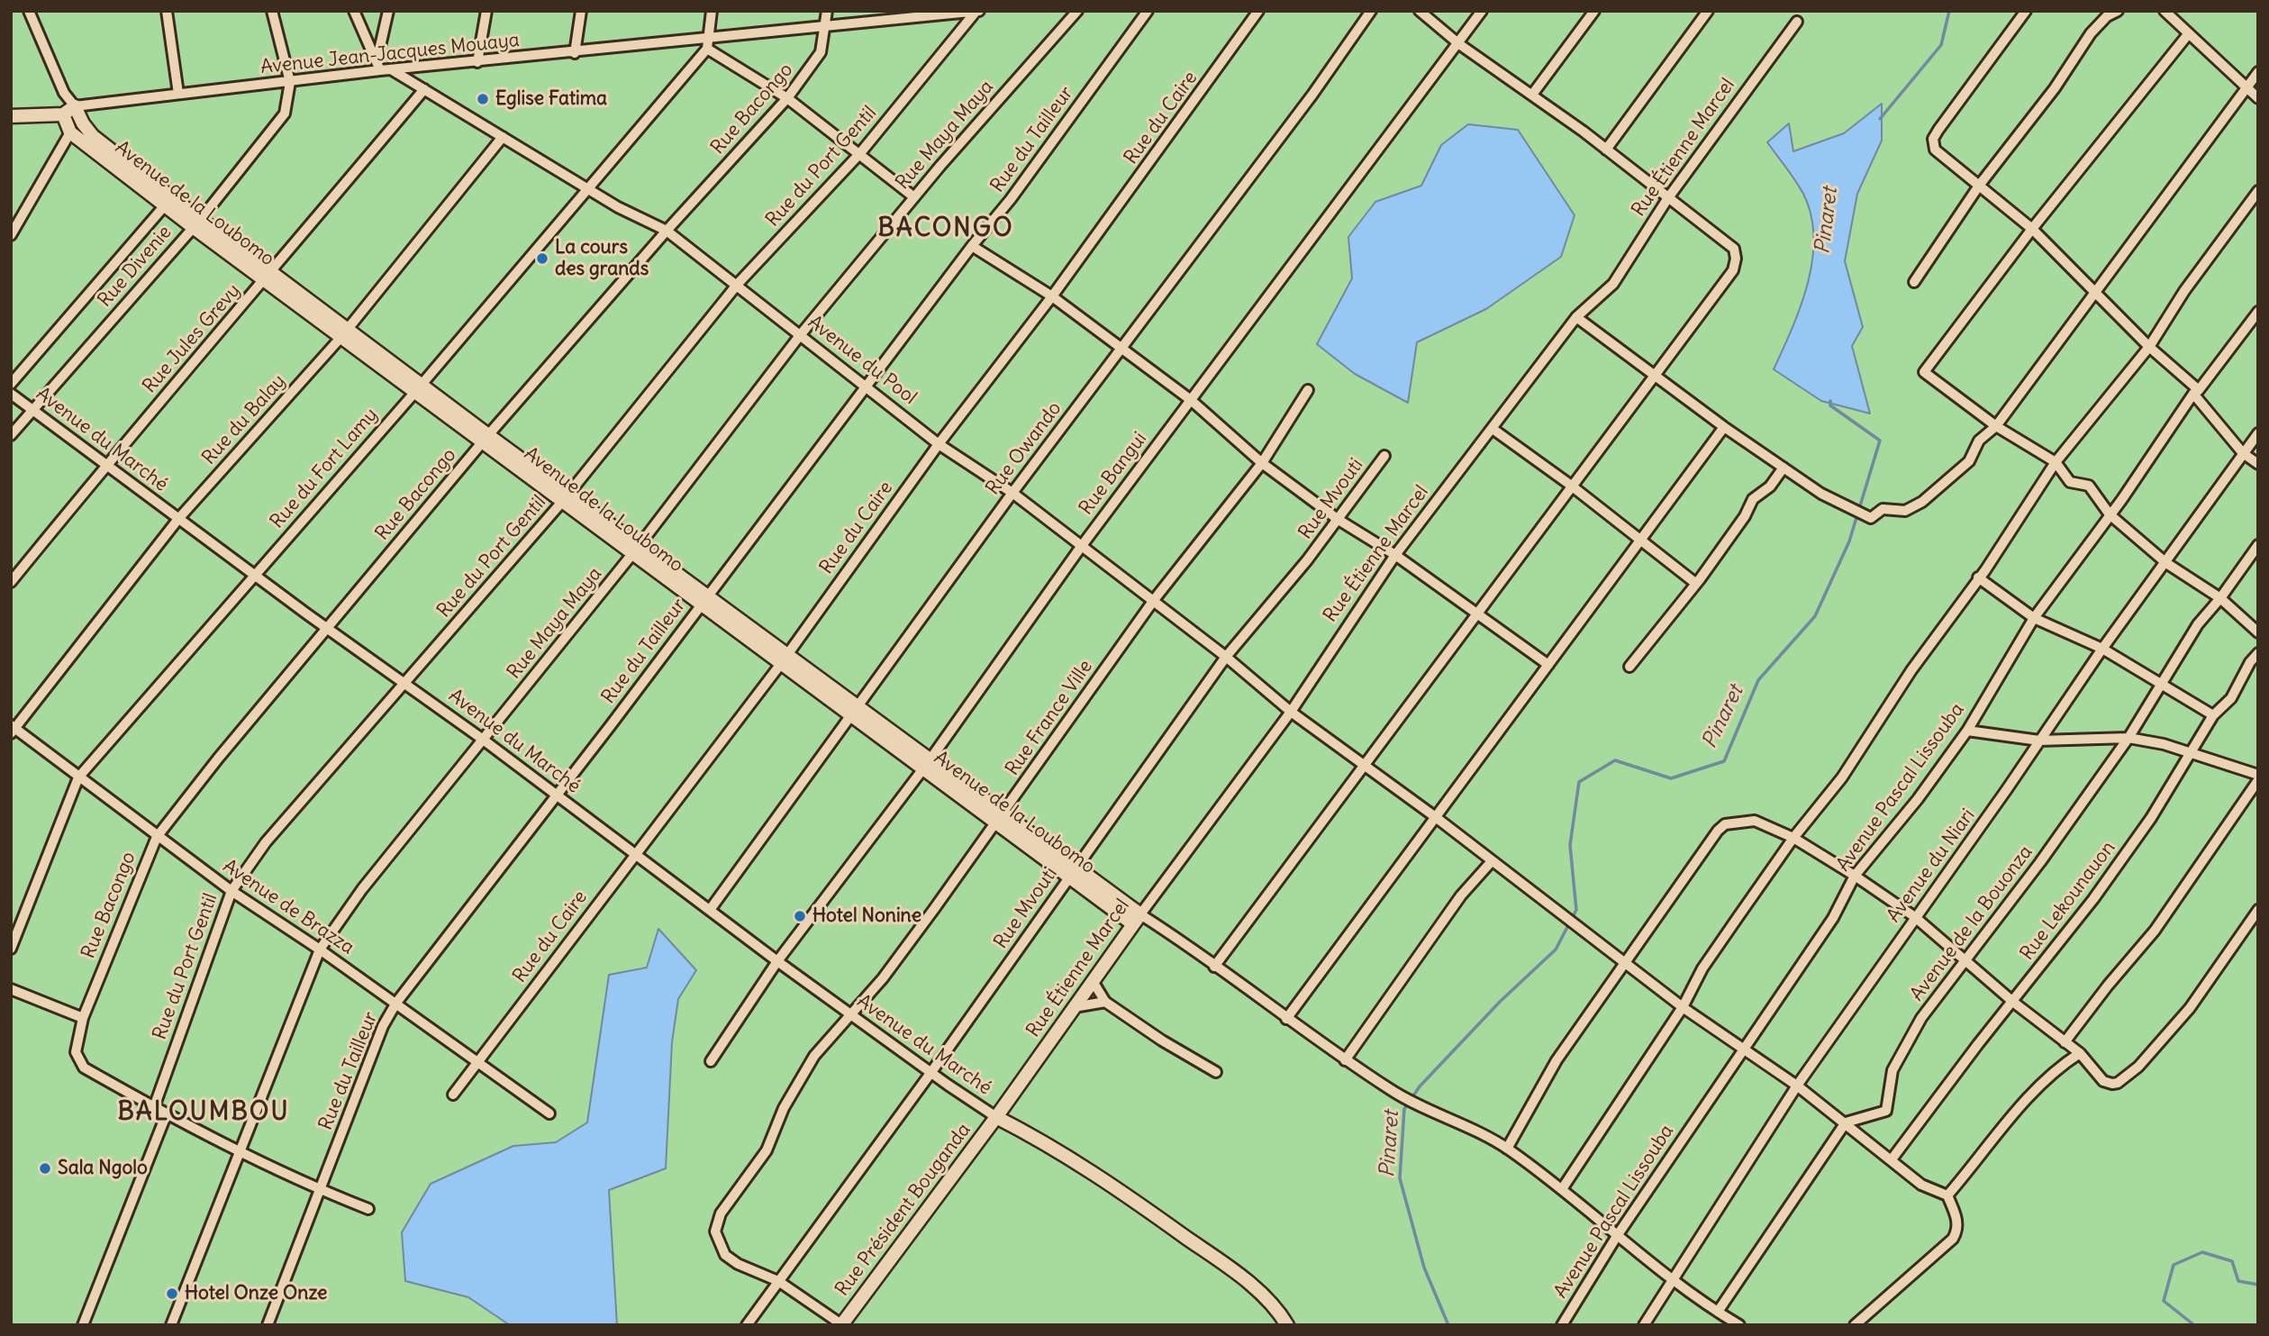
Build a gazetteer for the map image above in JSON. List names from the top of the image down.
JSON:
{
  "streets": {
    "street": [
      "Avenue Jean-Jacques Mouaya",
      "Rue Bacongo",
      "Rue du Caire",
      "Rue Maya Maya",
      "Rue du Tailleur",
      "Rue Étienne Marcel",
      "Rue du Port Gentil",
      "Avenue de la Loubomo",
      "Rue Divenie",
      "Rue Jules Grevy",
      "Avenue du Pool",
      "Rue du Balay",
      "Avenue du Marché",
      "Rue Owando",
      "Rue du Fort Lamy",
      "Rue Bangui",
      "Rue Mvouti",
      "Rue France Ville",
      "Avenue Pascal Lissouba",
      "Avenue du Niari",
      "Rue Lekounauon",
      "Avenue de Brazza",
      "Avenue de la Bouonza",
      "Rue Président Bouganda"
    ]
  },
  "crossings": [
    ["Avenue Jean-Jacques Mouaya", "Rue Bacongo"],
    ["Avenue Jean-Jacques Mouaya", "Rue du Port Gentil"],
    ["Avenue Jean-Jacques Mouaya", "Avenue de la Loubomo"],
    ["Avenue Jean-Jacques Mouaya", "Rue Divenie"],
    ["Avenue Jean-Jacques Mouaya", "Avenue du Pool"],
    ["Avenue Jean-Jacques Mouaya", "Rue du Fort Lamy"],
    ["Rue Bacongo", "Rue du Port Gentil"],
    ["Rue Bacongo", "Avenue de la Loubomo"],
    ["Rue Bacongo", "Avenue du Pool"],
    ["Rue Bacongo", "Avenue du Marché"],
    ["Rue Bacongo", "Avenue de Brazza"],
    ["Rue du Caire", "Avenue de la Loubomo"],
    ["Rue du Caire", "Avenue du Pool"],
    ["Rue du Caire", "Avenue du Marché"],
    ["Rue du Caire", "Avenue de Brazza"],
    ["Rue Maya Maya", "Avenue de la Loubomo"],
    ["Rue Maya Maya", "Avenue du Pool"],
    ["Rue Maya Maya", "Avenue du Marché"],
    ["Rue Maya Maya", "Avenue de Brazza"],
    ["Rue du Tailleur", "Avenue de la Loubomo"],
    ["Rue du Tailleur", "Avenue du Pool"],
    ["Rue du Tailleur", "Avenue du Marché"],
    ["Rue du Tailleur", "Avenue de Brazza"],
    ["Rue Étienne Marcel", "Avenue de la Loubomo"],
    ["Rue Étienne Marcel", "Avenue du Pool"],
    ["Rue Étienne Marcel", "Avenue du Marché"],
    ["Rue Étienne Marcel", "Rue Président Bouganda"],
    ["Rue du Port Gentil", "Avenue de la Loubomo"],
    ["Rue du Port Gentil", "Avenue du Pool"],
    ["Rue du Port Gentil", "Avenue du Marché"],
    ["Rue du Port Gentil", "Avenue de Brazza"],
    ["Avenue de la Loubomo", "Rue Divenie"],
    ["Avenue de la Loubomo", "Rue Jules Grevy"],
    ["Avenue de la Loubomo", "Rue du Balay"],
    ["Avenue de la Loubomo", "Rue Owando"],
    ["Avenue de la Loubomo", "Rue du Fort Lamy"],
    ["Avenue de la Loubomo", "Rue Bangui"],
    ["Avenue de la Loubomo", "Rue Mvouti"],
    ["Avenue de la Loubomo", "Rue France Ville"],
    ["Rue Divenie", "Avenue du Marché"],
    ["Rue Jules Grevy", "Avenue du Pool"],
    ["Rue Jules Grevy", "Avenue du Marché"],
    ["Avenue du Pool", "Rue du Balay"],
    ["Avenue du Pool", "Rue Owando"],
    ["Avenue du Pool", "Rue du Fort Lamy"],
    ["Avenue du Pool", "Rue Bangui"],
    ["Avenue du Pool", "Rue Mvouti"],
    ["Avenue du Pool", "Rue France Ville"],
    ["Avenue du Pool", "Avenue Pascal Lissouba"],
    ["Avenue du Pool", "Avenue du Niari"],
    ["Avenue du Pool", "Rue Lekounauon"],
    ["Avenue du Pool", "Avenue de la Bouonza"],
    ["Rue du Balay", "Avenue du Marché"],
    ["Rue du Balay", "Avenue de Brazza"],
    ["Avenue du Marché", "Rue Owando"],
    ["Avenue du Marché", "Rue du Fort Lamy"],
    ["Avenue du Marché", "Rue Bangui"],
    ["Avenue du Marché", "Rue Mvouti"],
    ["Avenue du Marché", "Rue France Ville"],
    ["Avenue du Marché", "Rue Président Bouganda"],
    ["Rue du Fort Lamy", "Avenue de Brazza"],
    ["Rue Mvouti", "Rue France Ville"]
  ],
  "districts": ["BACONGO", "BALOUMBOU"],
  "water": ["Pinaret"],
  "places": [
    "Eglise Fatima",
    "La cours des grands",
    "Hotel Nonine",
    "Sala Ngolo",
    "Hotel Onze Onze"
  ]
}
